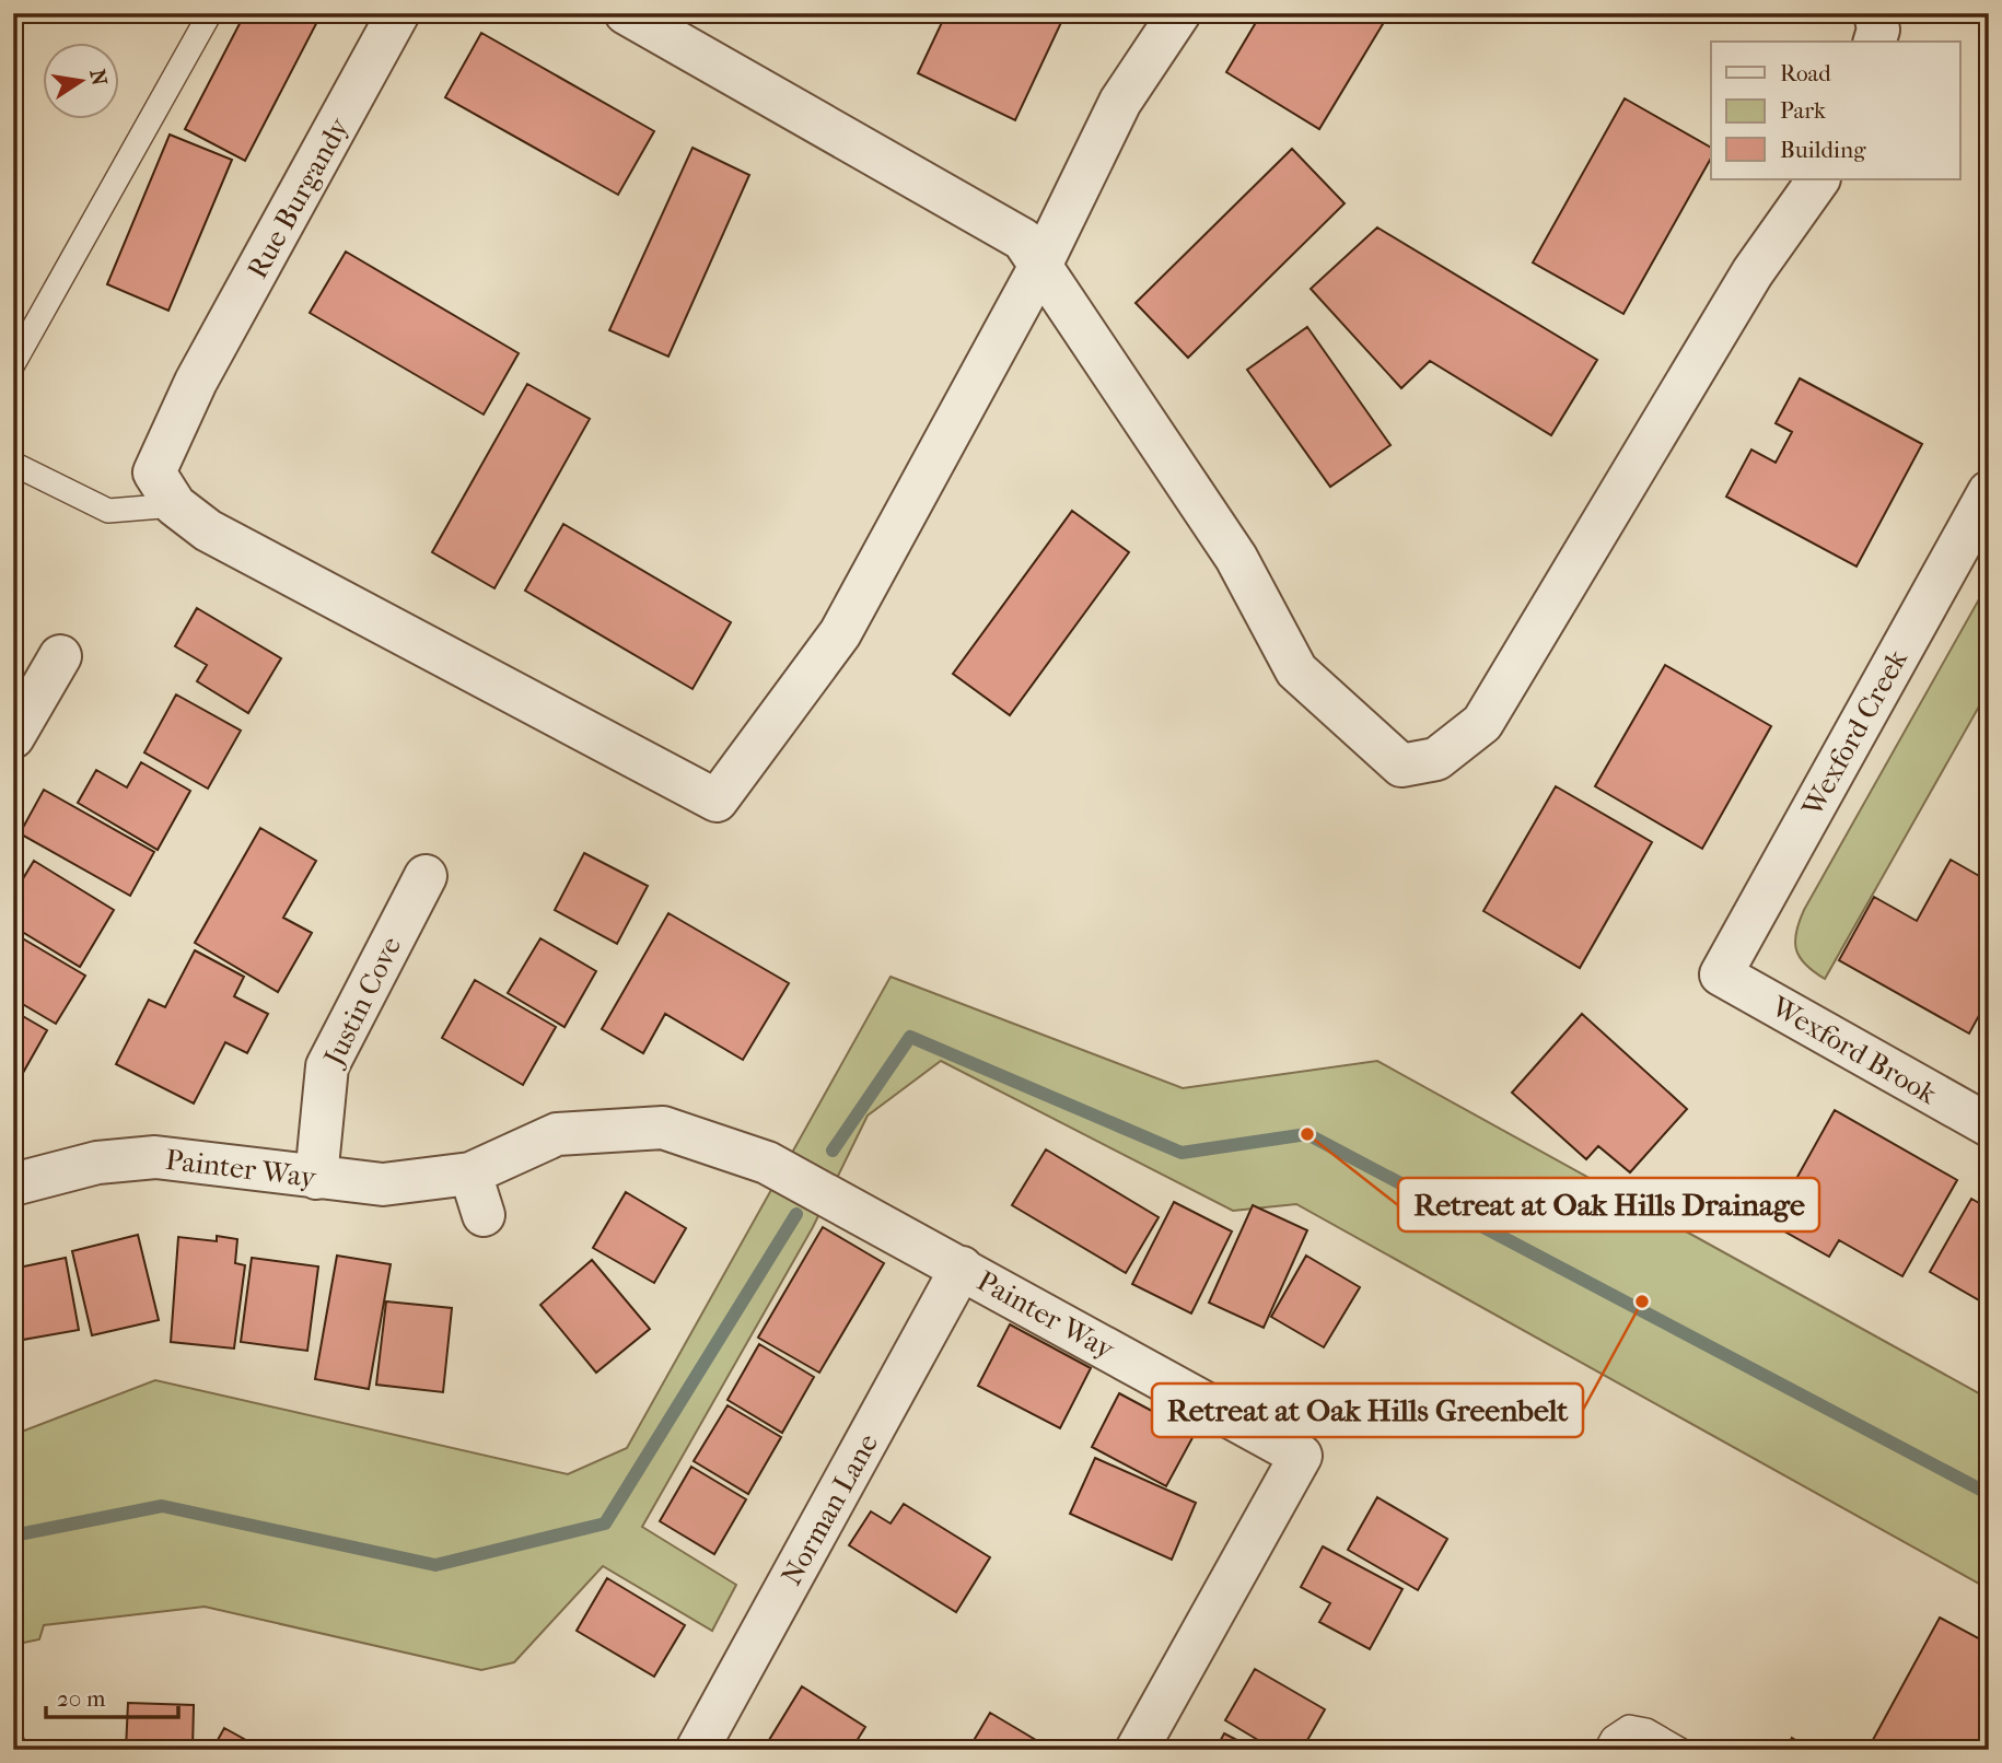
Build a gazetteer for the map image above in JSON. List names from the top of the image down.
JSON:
{
  "streets": {
    "street": [
      "Rue Burgandy",
      "Wexford Creek",
      "Justin Cove",
      "Wexford Brook",
      "Painter Way",
      "Norman Lane"
    ]
  },
  "crossings": [
    ["Wexford Creek", "Wexford Brook"],
    ["Justin Cove", "Painter Way"],
    ["Painter Way", "Norman Lane"]
  ],
  "places": ["Retreat at Oak Hills Drainage", "Retreat at Oak Hills Greenbelt"],
  "legend": ["Road", "Park", "Building"],
  "scale_bar": "20 m",
  "north": "right"
}
